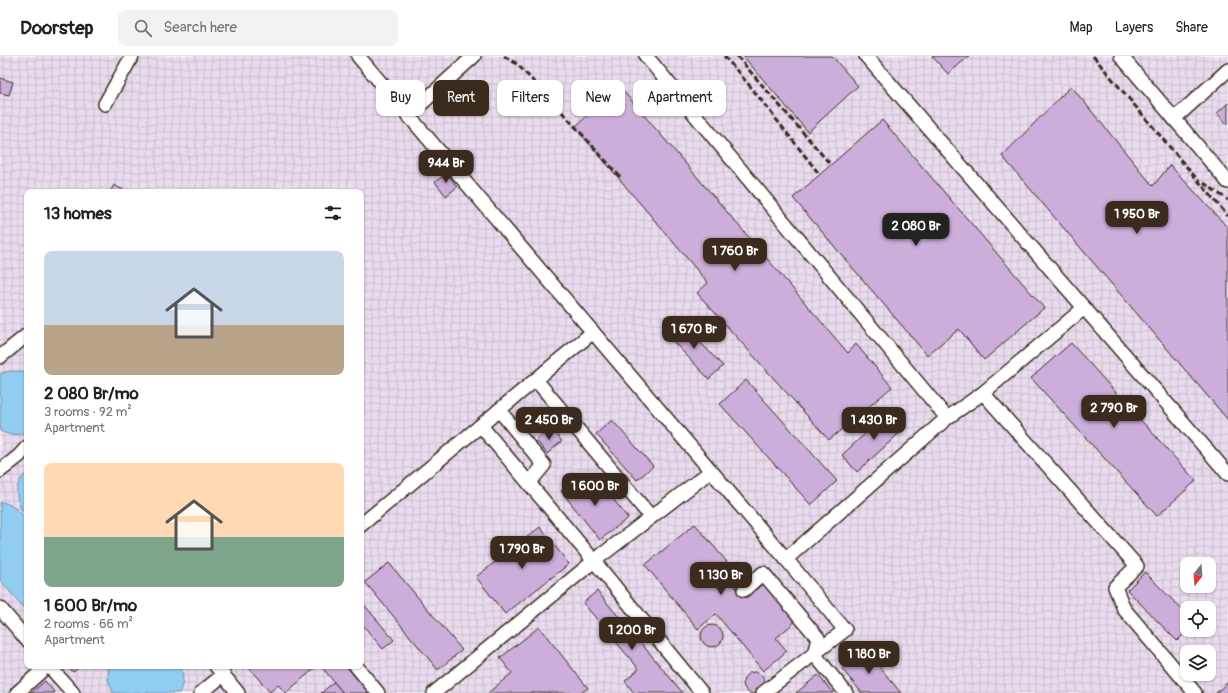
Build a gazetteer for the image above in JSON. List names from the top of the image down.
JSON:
{
  "north": "bottom",
  "page": {
    "header": "Doorstep",
    "search": "Search here",
    "nav": ["Map", "Layers", "Share"],
    "chip": [
      "Buy",
      "Rent",
      "Filters",
      "New",
      "Apartment"
    ],
    "price": [
      "944 Br",
      "1 950 Br",
      "2 080 Br",
      "1 760 Br",
      "1 670 Br",
      "2 790 Br",
      "2 450 Br",
      "1 430 Br",
      "1 600 Br",
      "1 790 Br",
      "1 130 Br",
      "1 200 Br",
      "1 180 Br"
    ],
    "heading": "13 homes",
    "list": [
      {
        "name": "2 080 Br/mo",
        "note": "3 rooms · 92 m² · Apartment"
      },
      {
        "name": "1 600 Br/mo",
        "note": "2 rooms · 66 m² · Apartment"
      }
    ]
  }
}
